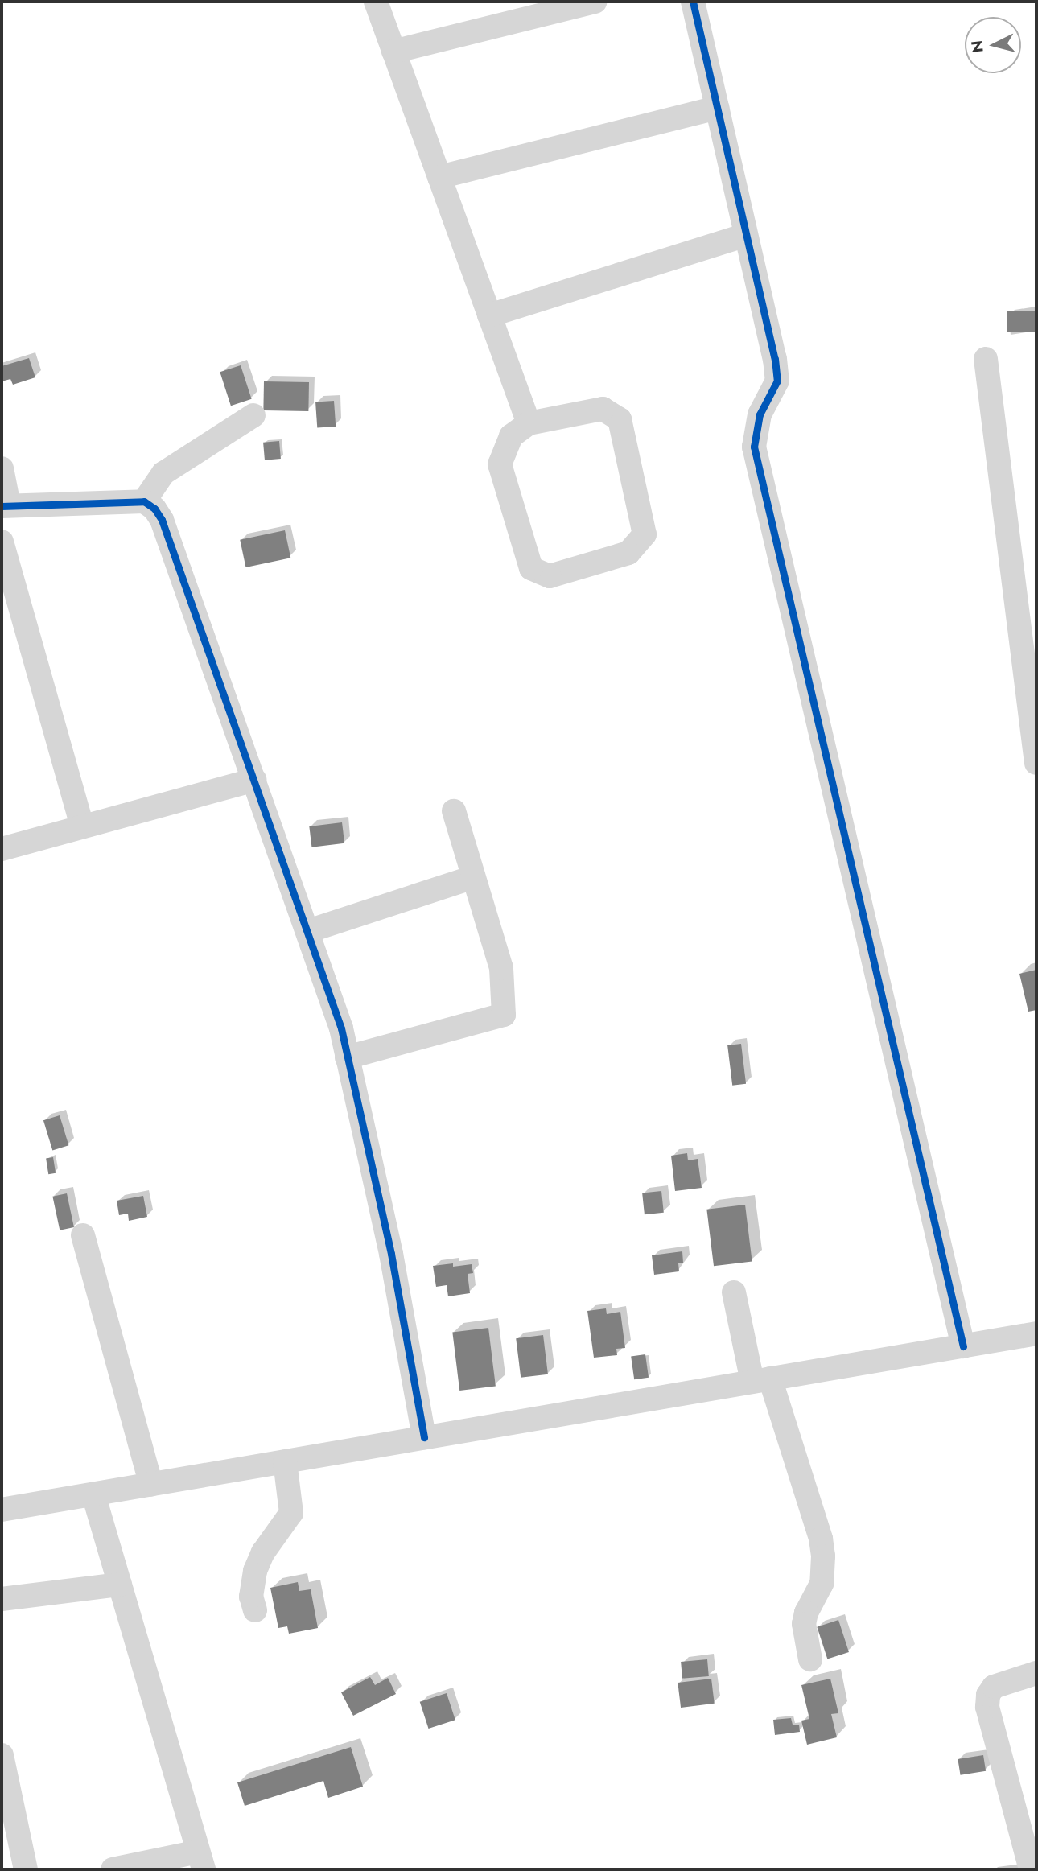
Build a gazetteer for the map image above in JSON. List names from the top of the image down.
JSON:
{
  "north": "left"
}
